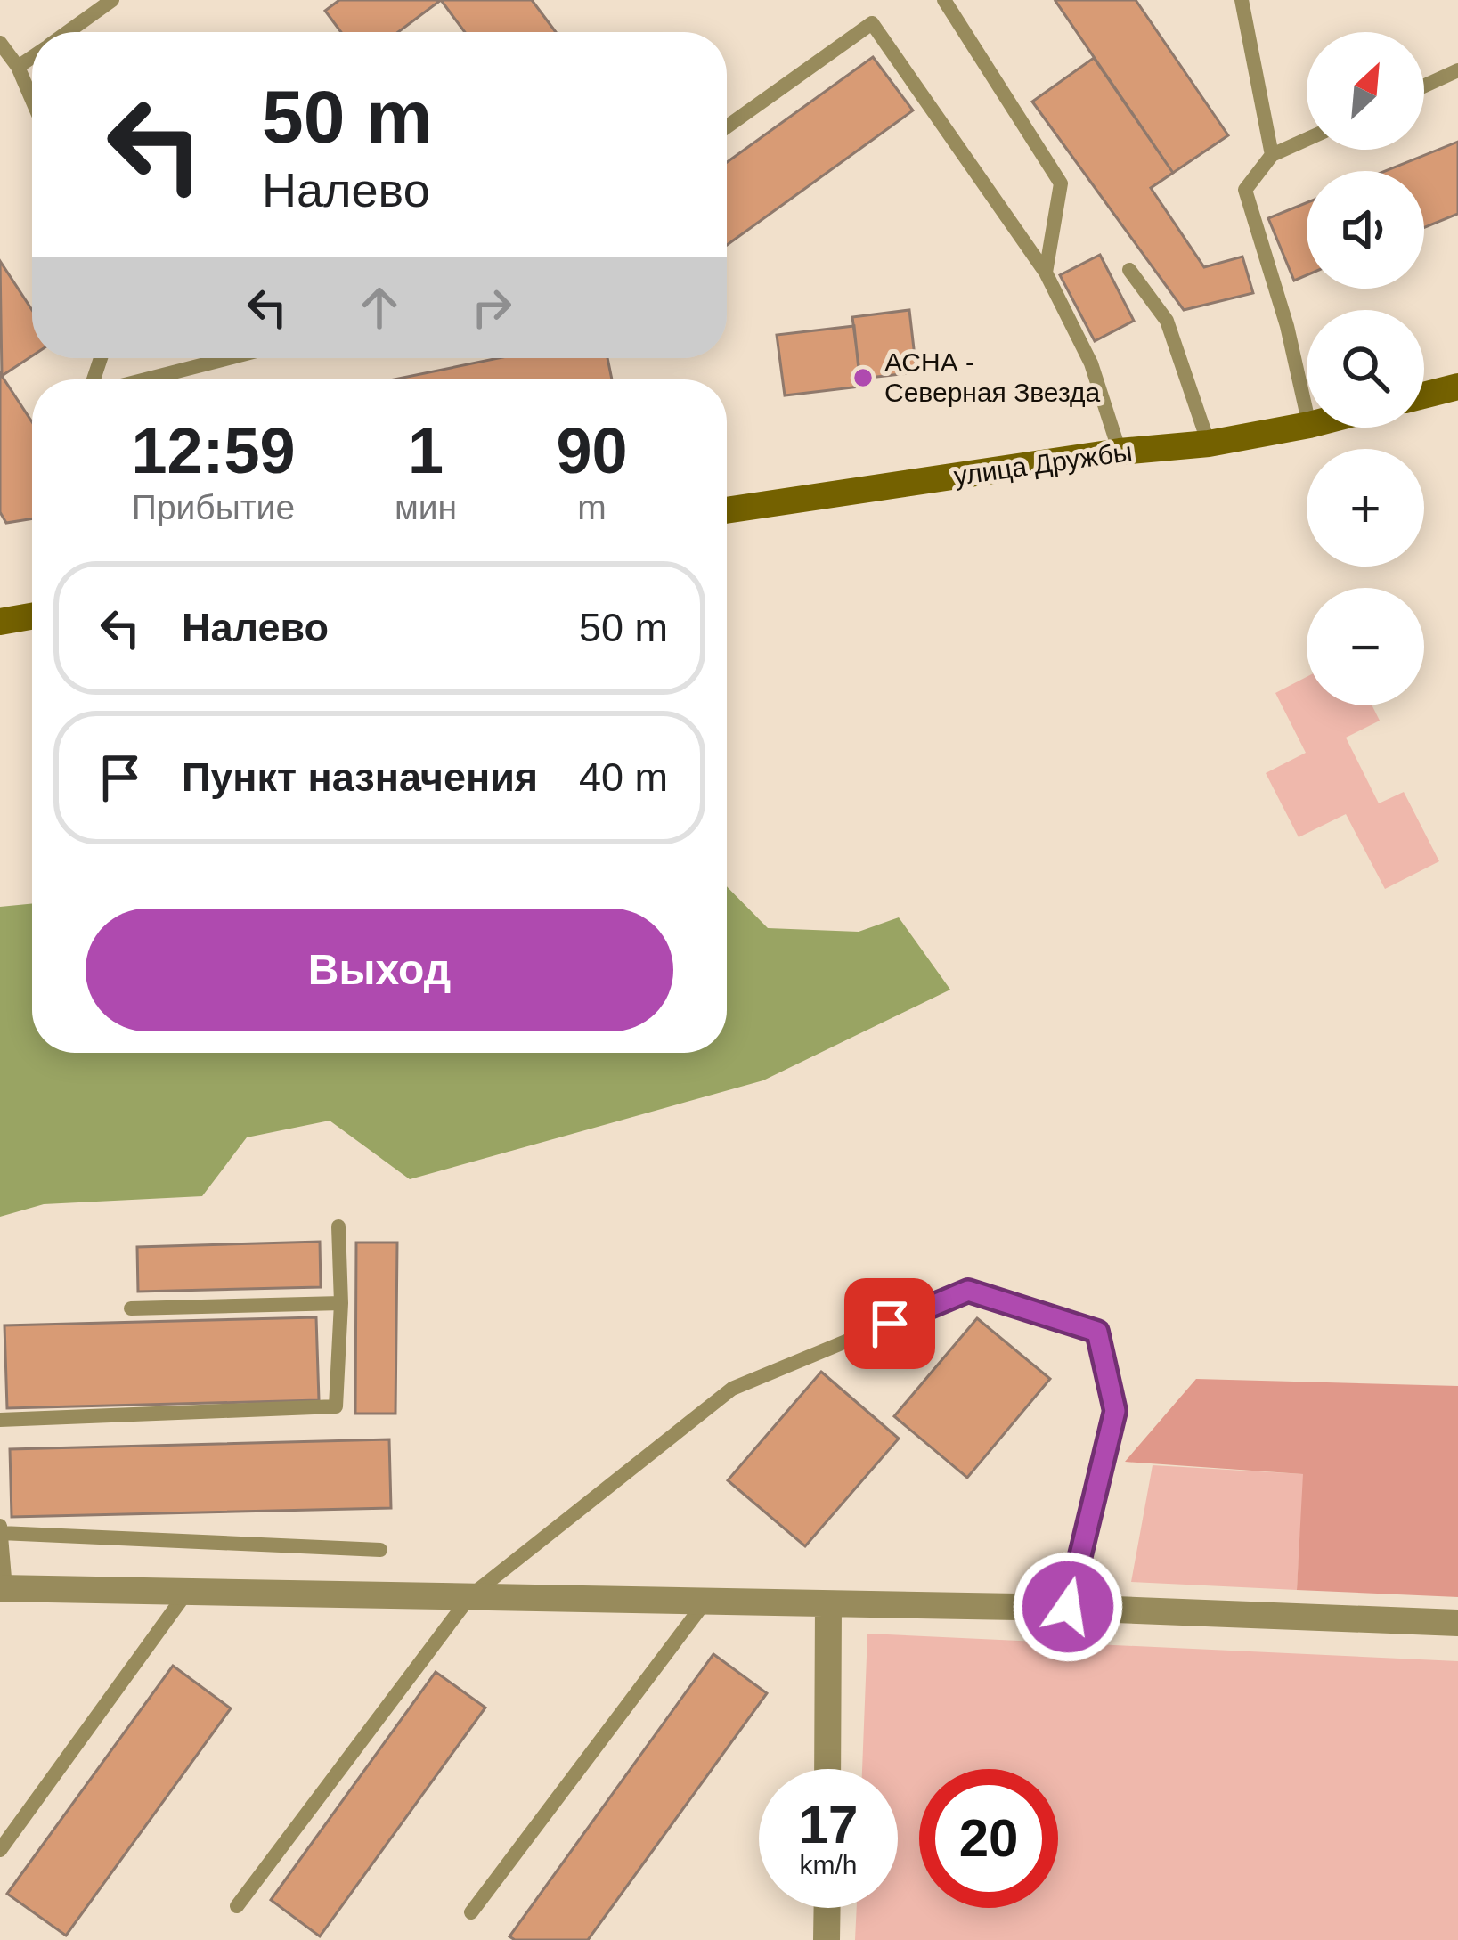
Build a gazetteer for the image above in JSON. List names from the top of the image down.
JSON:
{
  "streets": {
    "street": ["улица Дружбы"]
  },
  "places": ["АСНА - Северная Звезда"],
  "north": "top right",
  "page": {
    "map_buttons": ["+", "−"],
    "turn": ["50 m", "Налево"],
    "eta": [
      "12:59",
      "Прибытие",
      "1",
      "мин",
      "90",
      "m"
    ],
    "list": [
      {
        "name": "Налево",
        "value": "50 m"
      },
      {
        "name": "Пункт назначения",
        "value": "40 m"
      }
    ],
    "buttons": "Выход",
    "speed": "17 km/h",
    "limit": "20"
  }
}
